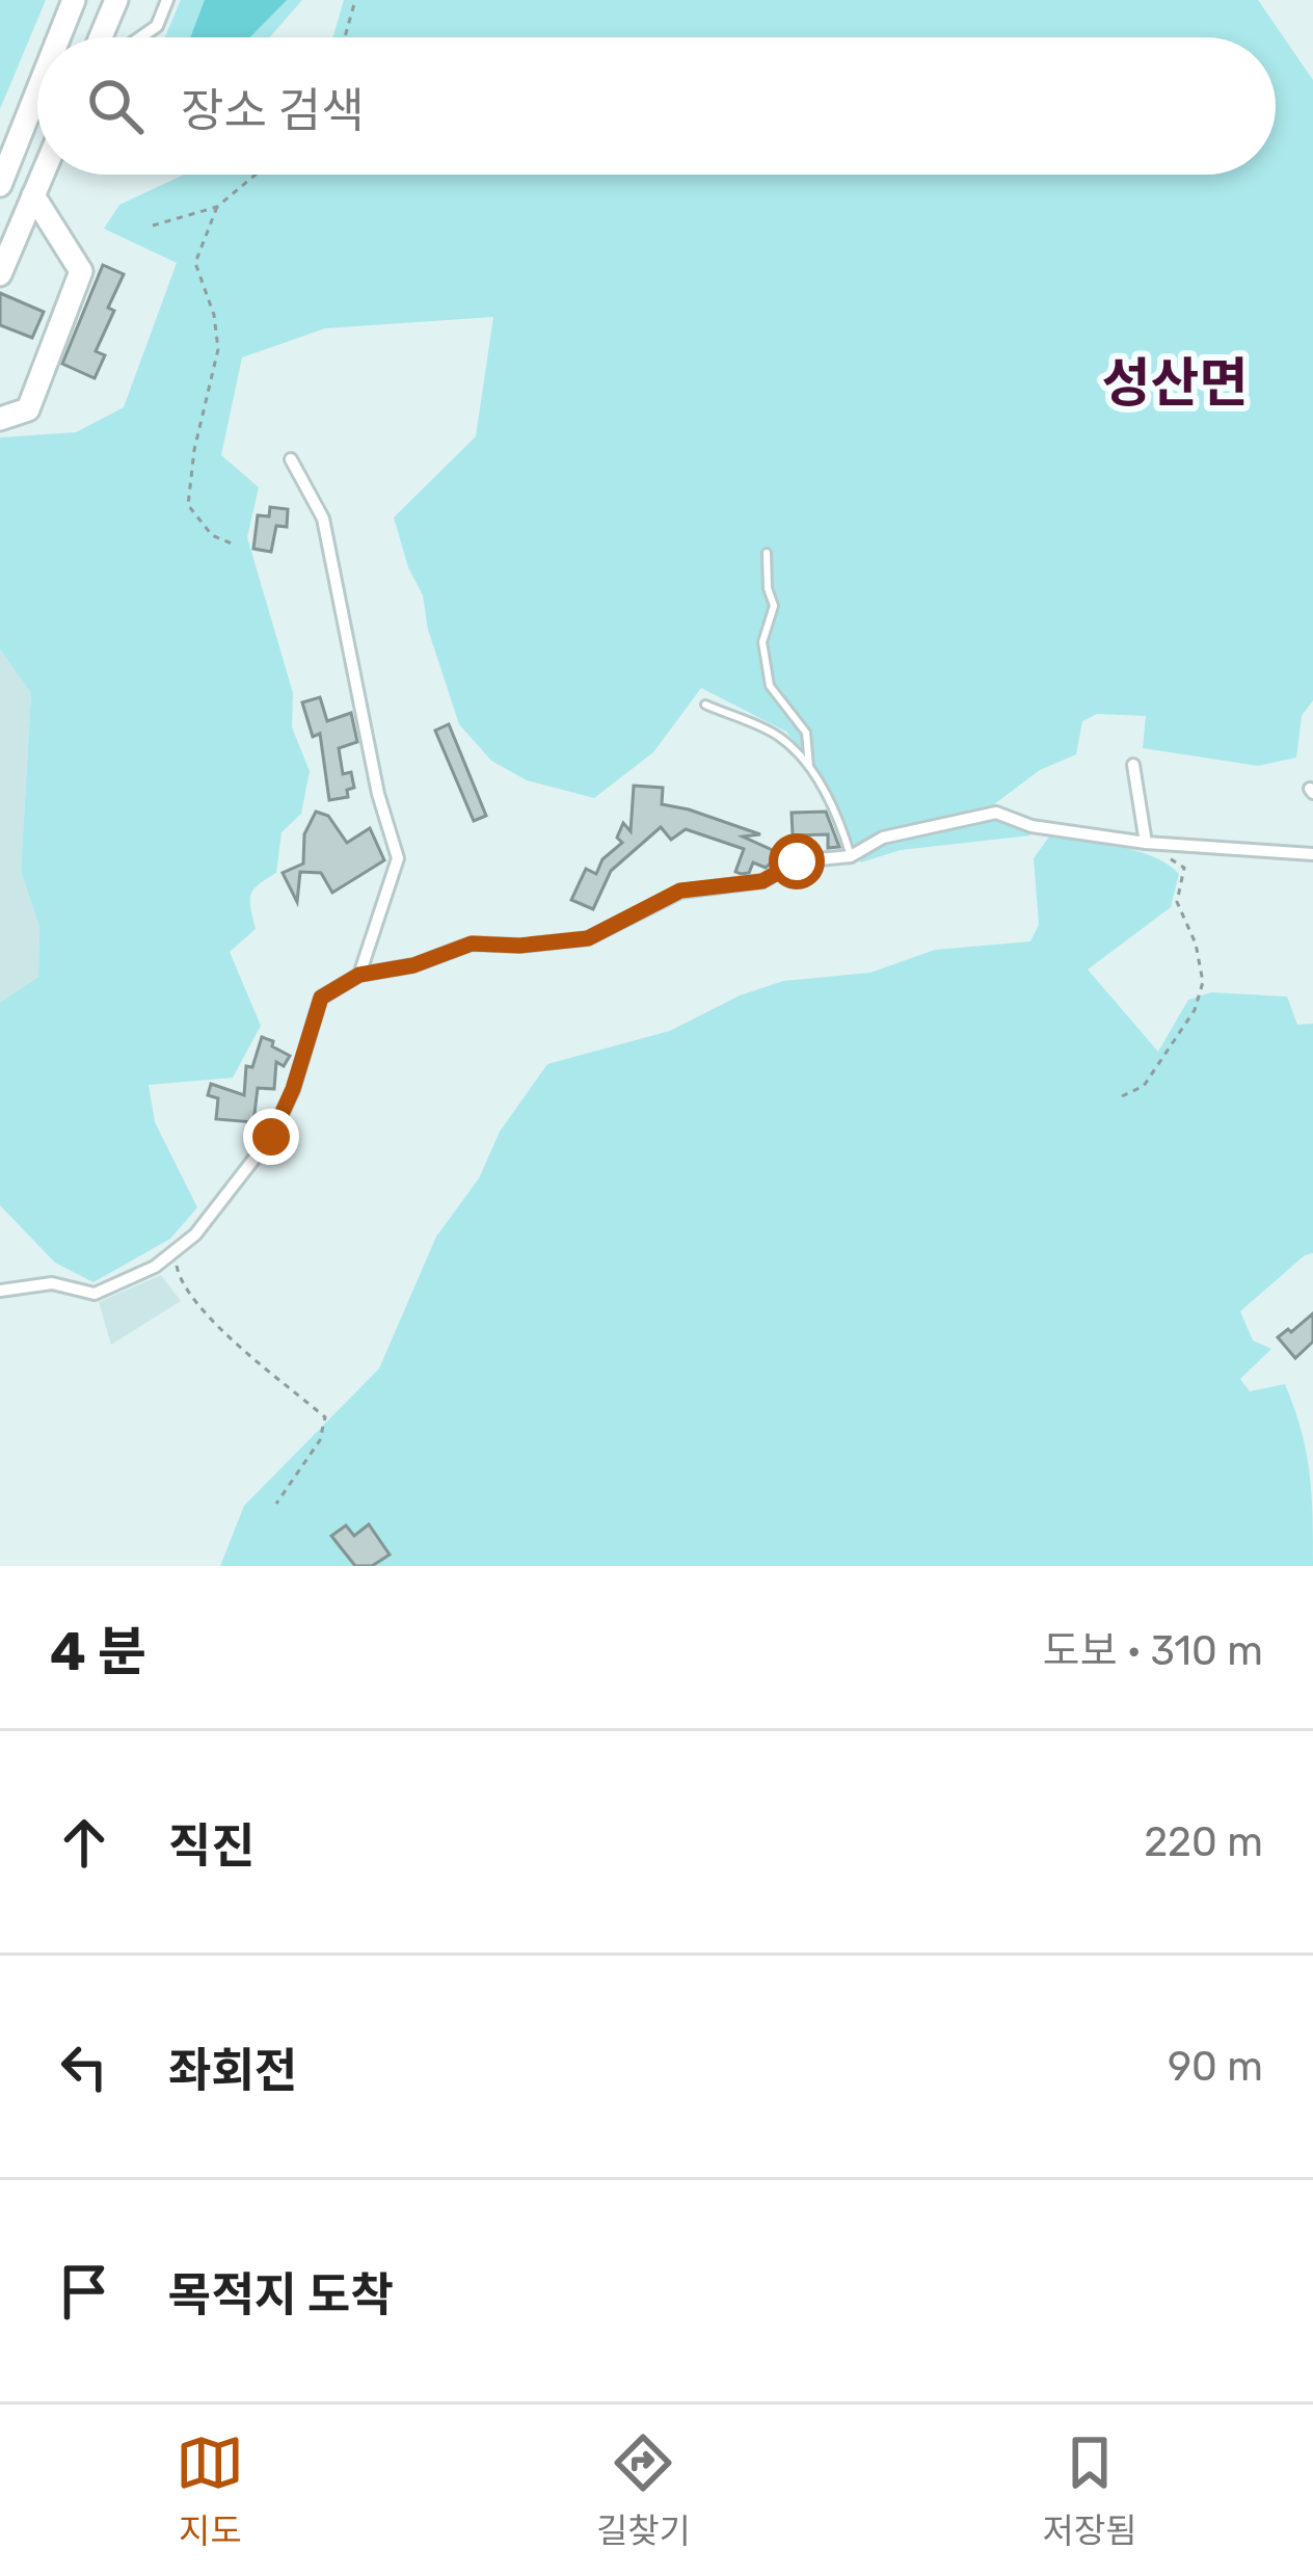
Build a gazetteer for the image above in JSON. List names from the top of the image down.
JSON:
{
  "districts": ["성산면"],
  "page": {
    "search": "장소 검색",
    "heading": ["4 분", "도보 · 310 m"],
    "list": [
      ["직진", "220 m"],
      ["좌회전", "90 m"],
      "목적지 도착"
    ],
    "nav": ["지도", "길찾기", "저장됨"]
  }
}
